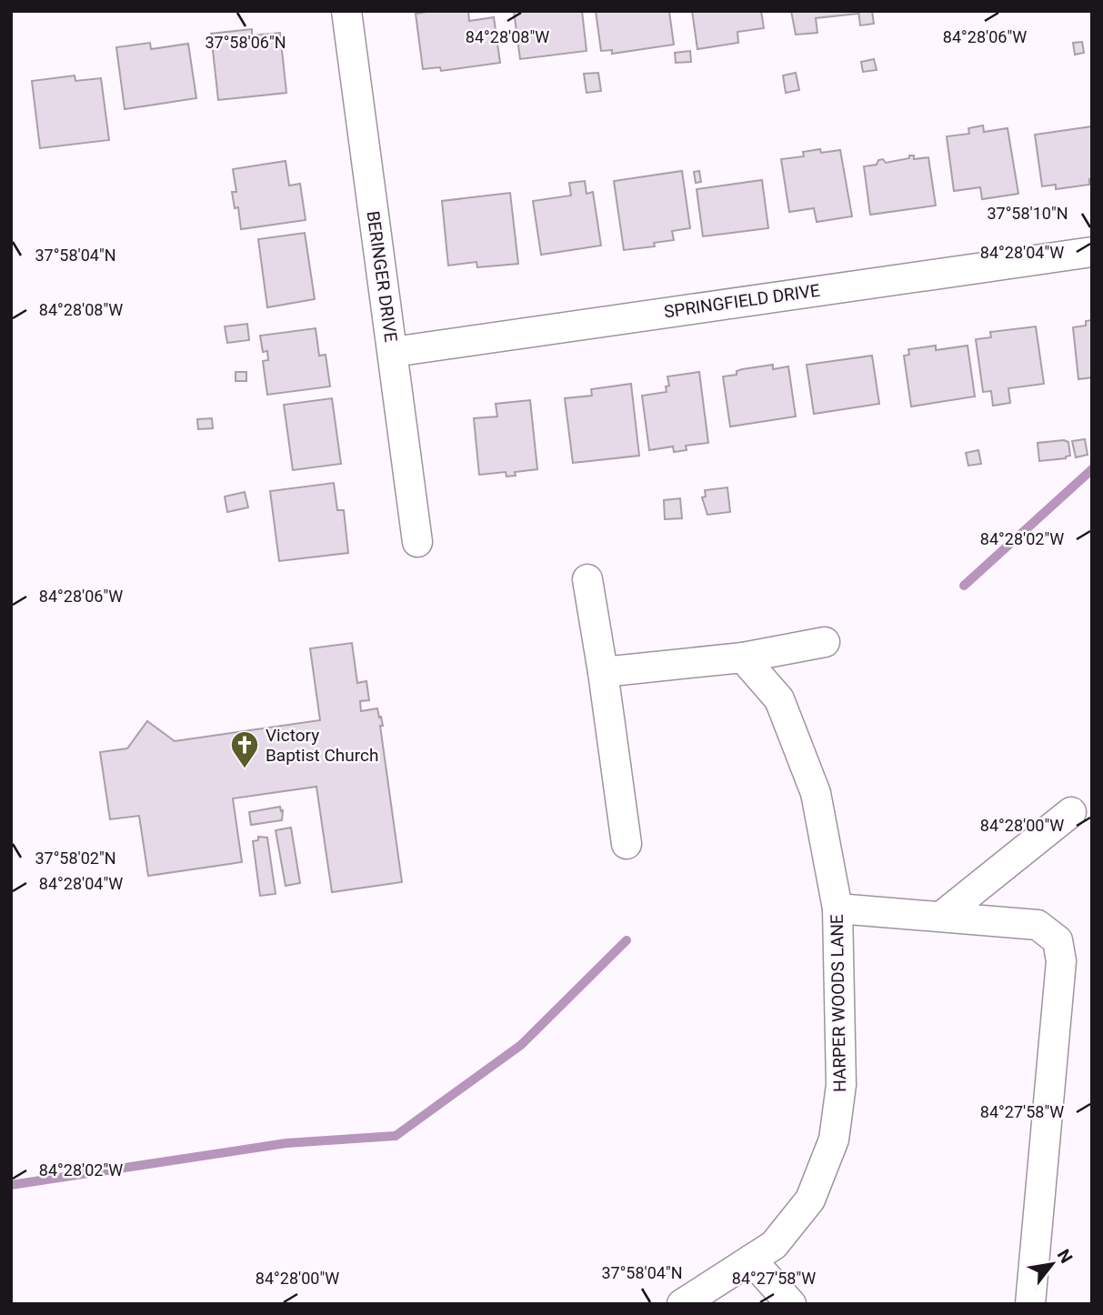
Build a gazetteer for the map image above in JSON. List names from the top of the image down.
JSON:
{
  "streets": {
    "street": ["BERINGER DRIVE", "SPRINGFIELD DRIVE", "HARPER WOODS LANE"]
  },
  "crossings": [
    ["BERINGER DRIVE", "SPRINGFIELD DRIVE"]
  ],
  "places": {
    "church": ["Victory Baptist Church"]
  },
  "north": "top right",
  "coordinates": [
    "84°28'08\"W",
    "84°28'06\"W",
    "37°58'06\"N",
    "37°58'10\"N",
    "84°28'04\"W",
    "37°58'04\"N",
    "84°28'02\"W",
    "84°28'00\"W",
    "37°58'02\"N",
    "84°27'58\"W"
  ]
}
